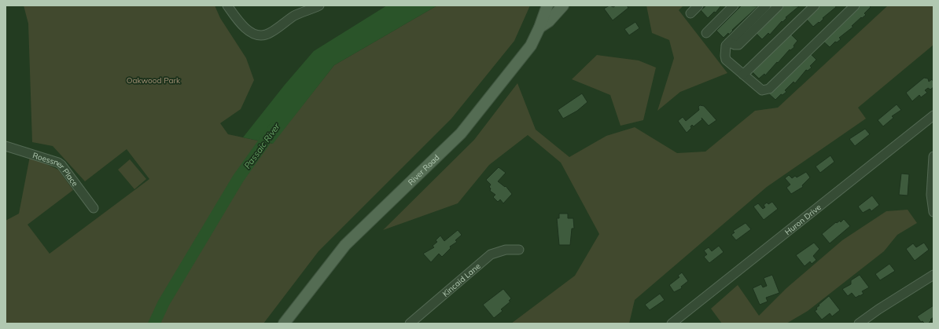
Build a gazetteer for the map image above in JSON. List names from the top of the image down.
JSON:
{
  "streets": {
    "main road": ["River Road"],
    "street": ["Roessner Place", "Huron Drive", "Kincaid Lane"]
  },
  "water": ["Passaic River"],
  "parks": ["Oakwood Park"]
}
